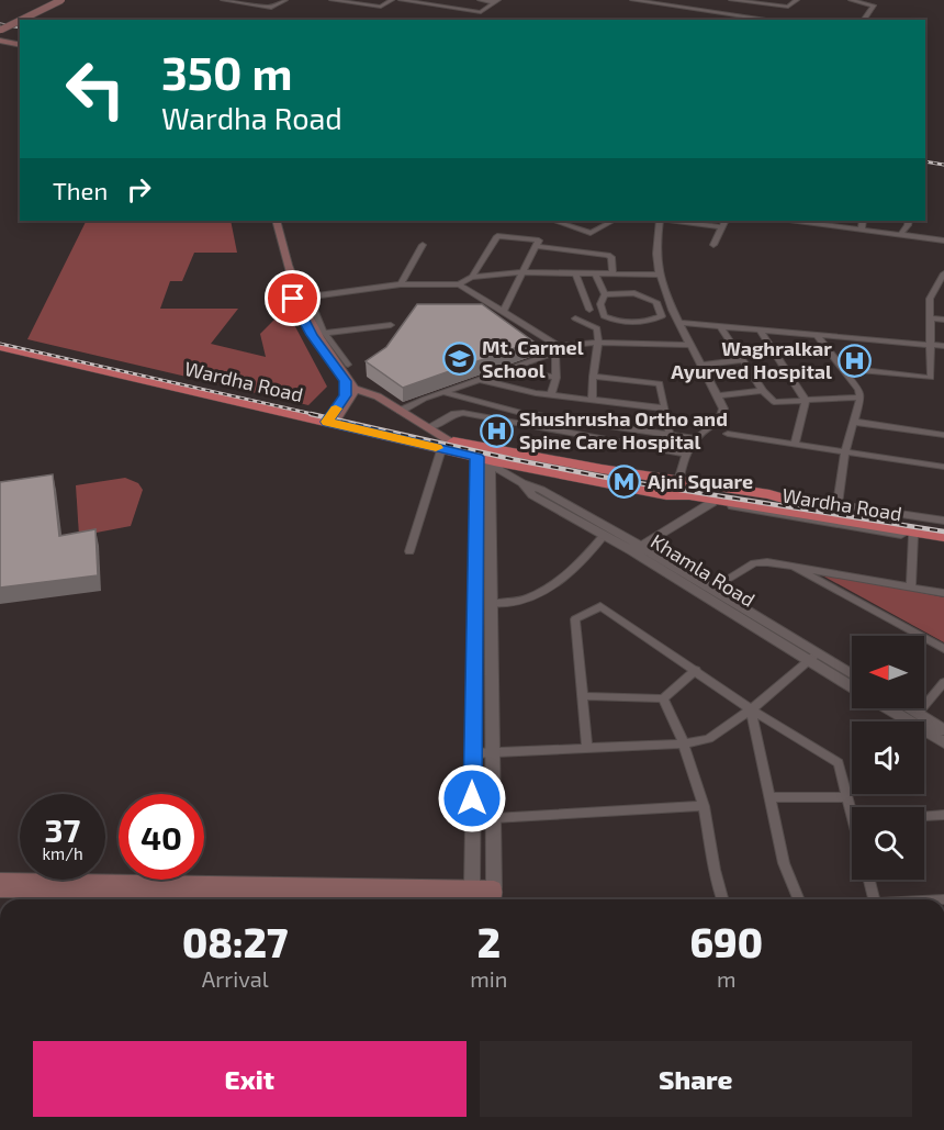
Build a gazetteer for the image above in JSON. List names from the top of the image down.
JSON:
{
  "streets": {
    "highway": ["Wardha Road"],
    "street": ["Khamla Road"]
  },
  "crossings": [
    ["Wardha Road", "Khamla Road"]
  ],
  "places": {
    "school or university": ["Mt. Carmel School"],
    "hospital": ["Waghralkar Ayurved Hospital", "Shushrusha Ortho and Spine Care Hospital"],
    "metro station": ["Ajni Square"]
  },
  "north": "left",
  "page": {
    "turn": ["350 m", "Wardha Road"],
    "then": "Then",
    "speed": "37 km/h",
    "limit": "40",
    "eta": [
      "08:27",
      "Arrival",
      "2",
      "min",
      "690",
      "m"
    ],
    "buttons": ["Exit", "Share"]
  }
}
